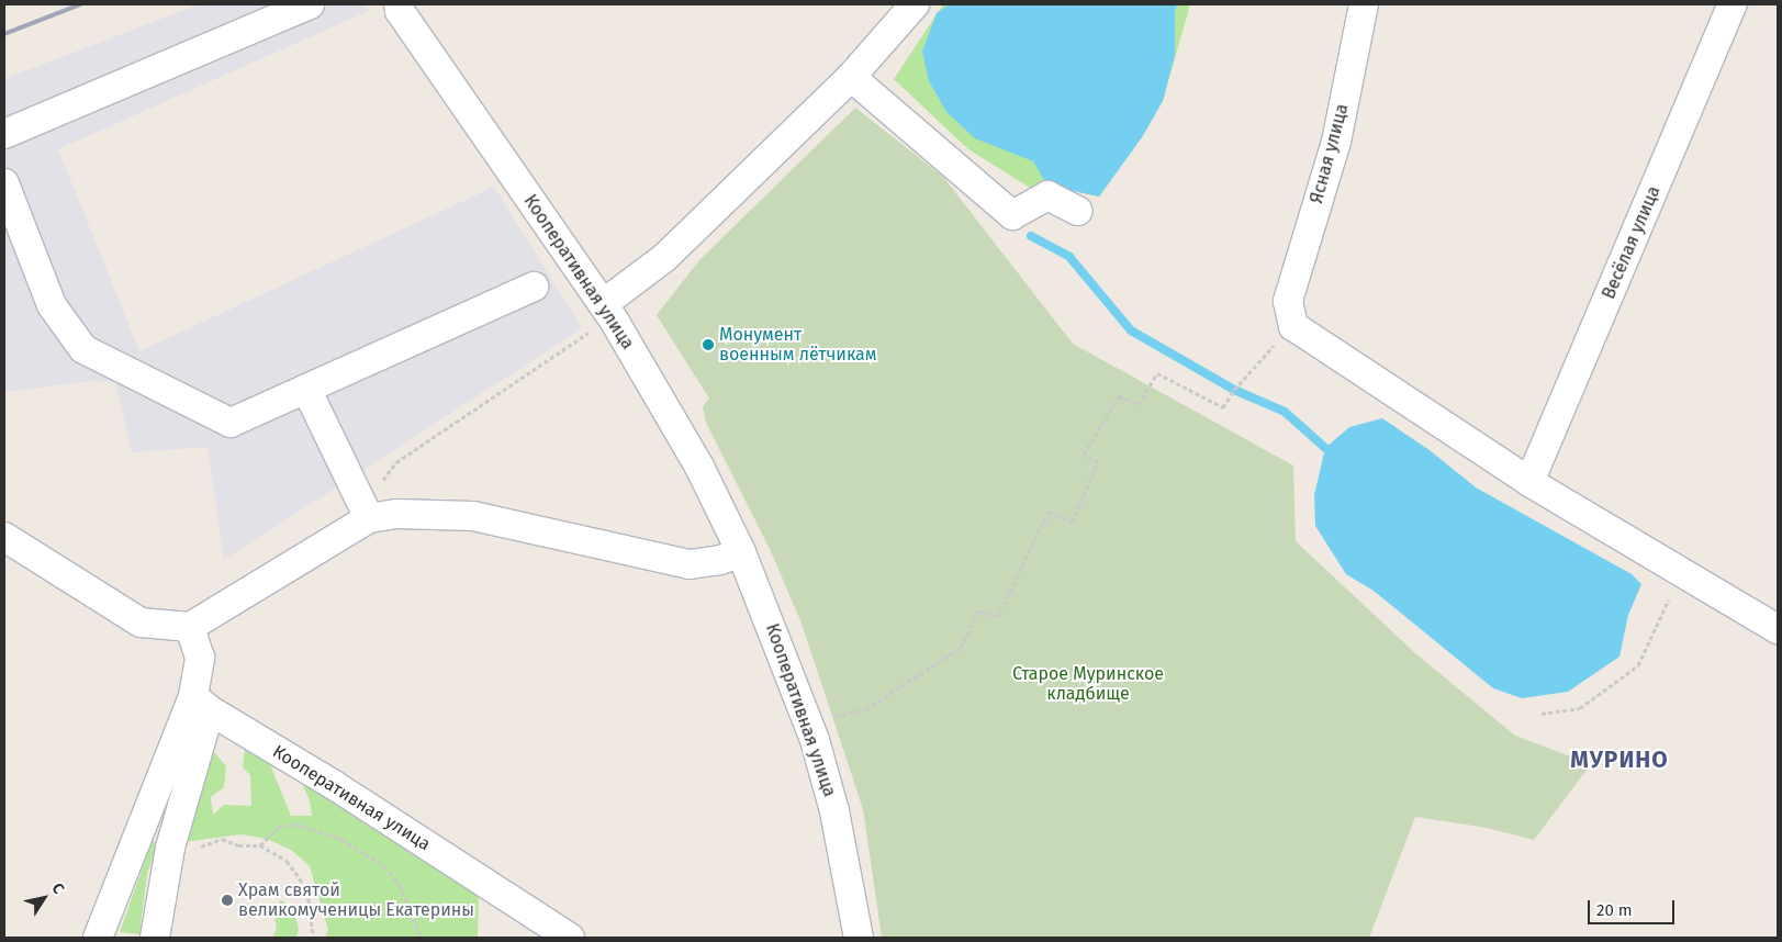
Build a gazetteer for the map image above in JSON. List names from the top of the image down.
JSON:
{
  "streets": {
    "street": ["Ясная улица", "Весёлая улица", "Кооперативная улица"]
  },
  "districts": ["МУРИНО"],
  "parks": ["Старое Муринское кладбище"],
  "places": ["Монумент военным лётчикам", "Храм святой великомученицы Екатерины"],
  "scale_bar": "20 m",
  "north": "top right"
}
